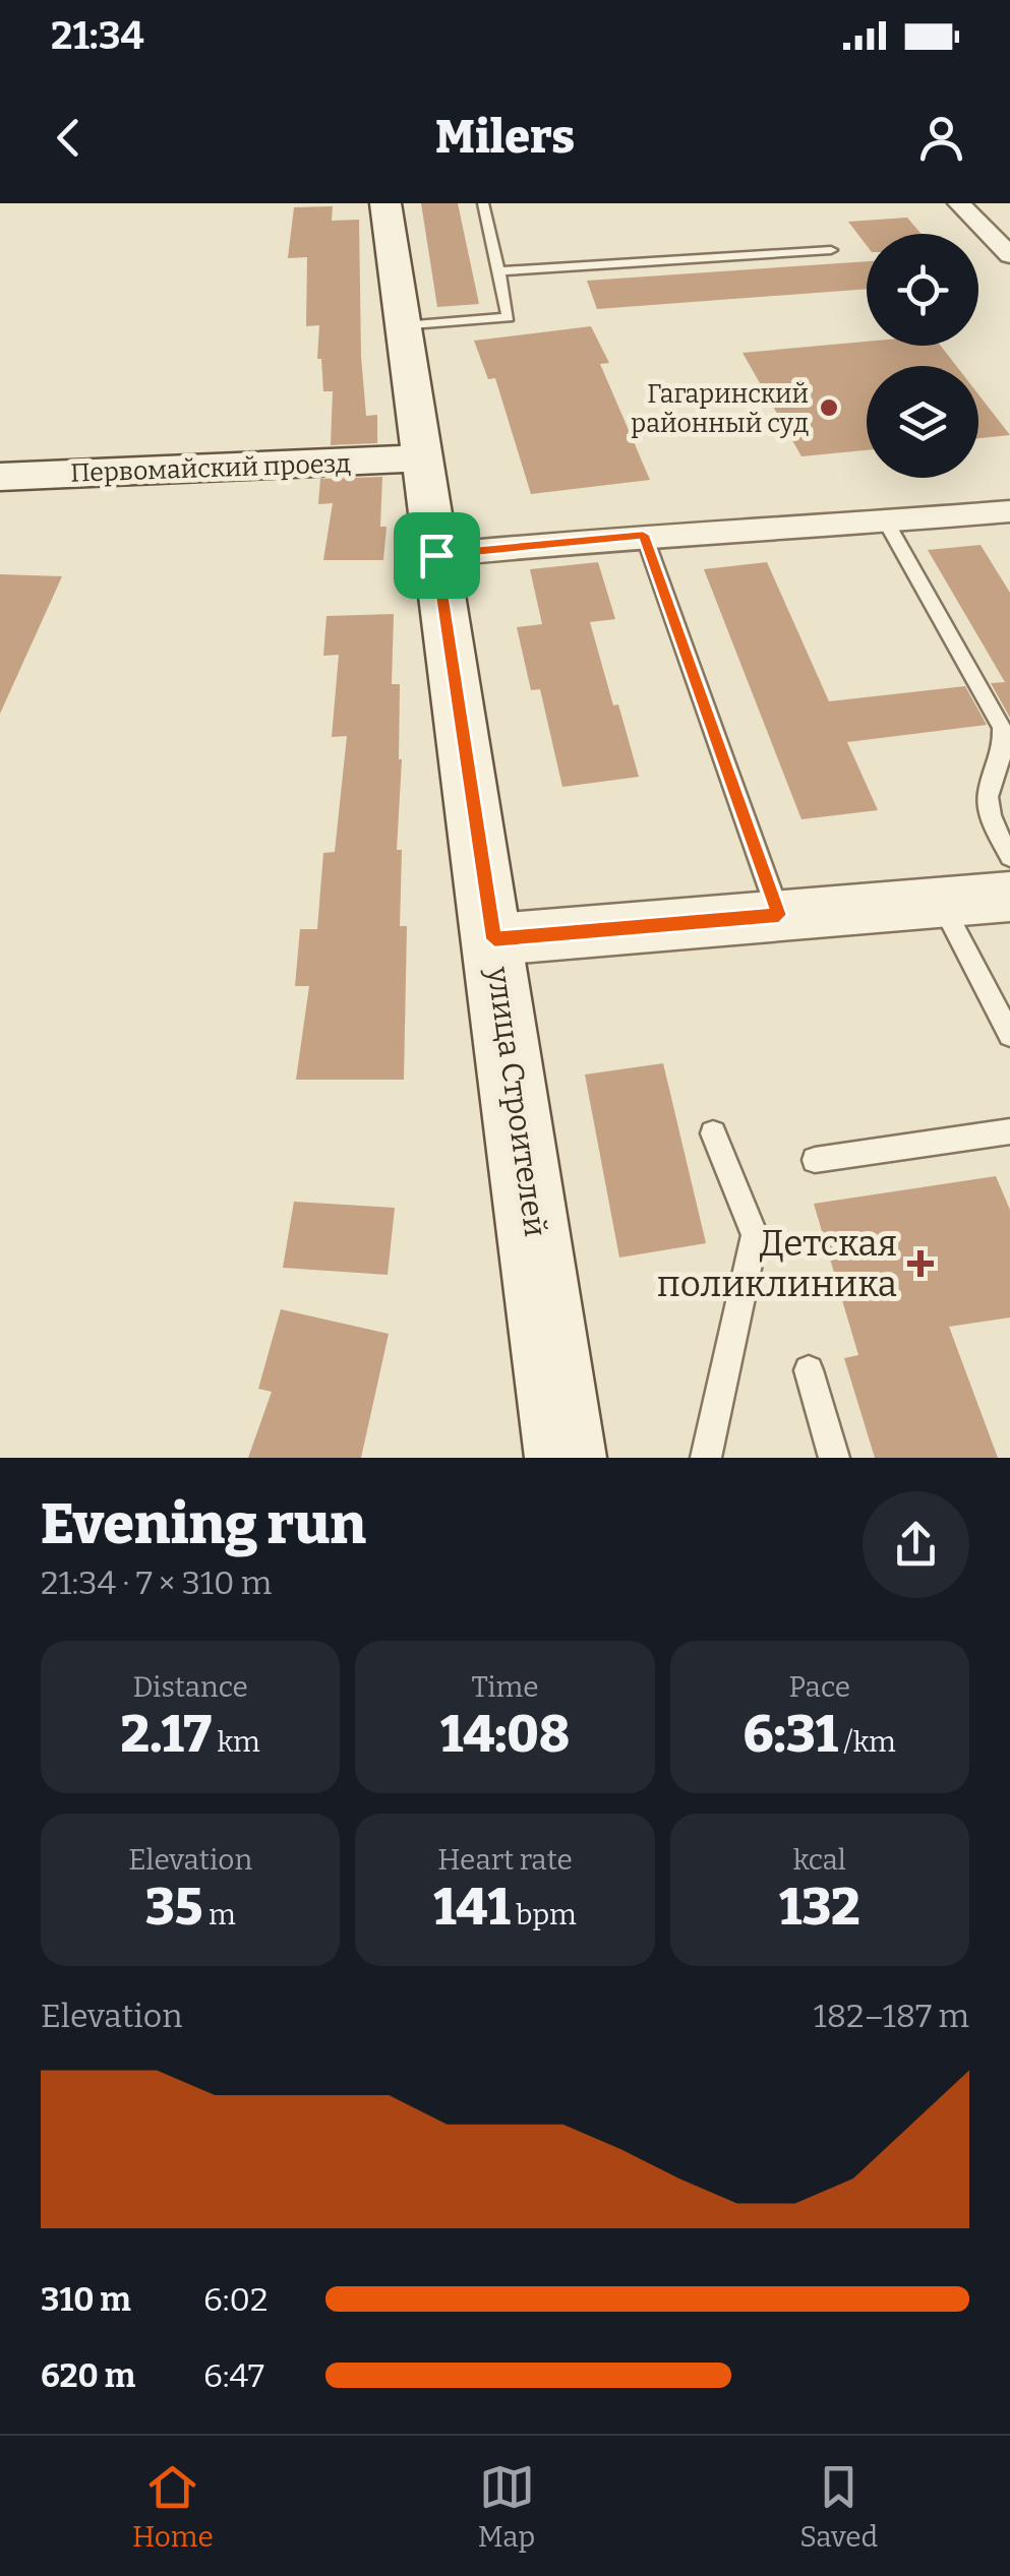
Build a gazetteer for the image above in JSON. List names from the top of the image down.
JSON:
{
  "streets": {
    "main road": ["Первомайский проезд", "улица Строителей"]
  },
  "crossings": [
    ["Первомайский проезд", "улица Строителей"]
  ],
  "places": {
    "other": ["Гагаринский районный суд"],
    "health": ["Детская поликлиника"]
  },
  "page": {
    "status": "21:34",
    "header": "Milers",
    "heading": ["Evening run", "21:34 · 7 × 310 m"],
    "stats": [
      ["Distance", "2.17 km"],
      ["Time", "14:08"],
      ["Pace", "6:31 /km"],
      ["Elevation", "35 m"],
      ["Heart rate", "141 bpm"],
      ["kcal", "132"]
    ],
    "chart": ["Elevation", "182–187 m"],
    "list": [
      {
        "name": "310 m",
        "note": "6:02"
      },
      {
        "name": "620 m",
        "note": "6:47"
      }
    ],
    "tabs": ["Home", "Map", "Saved"]
  }
}
